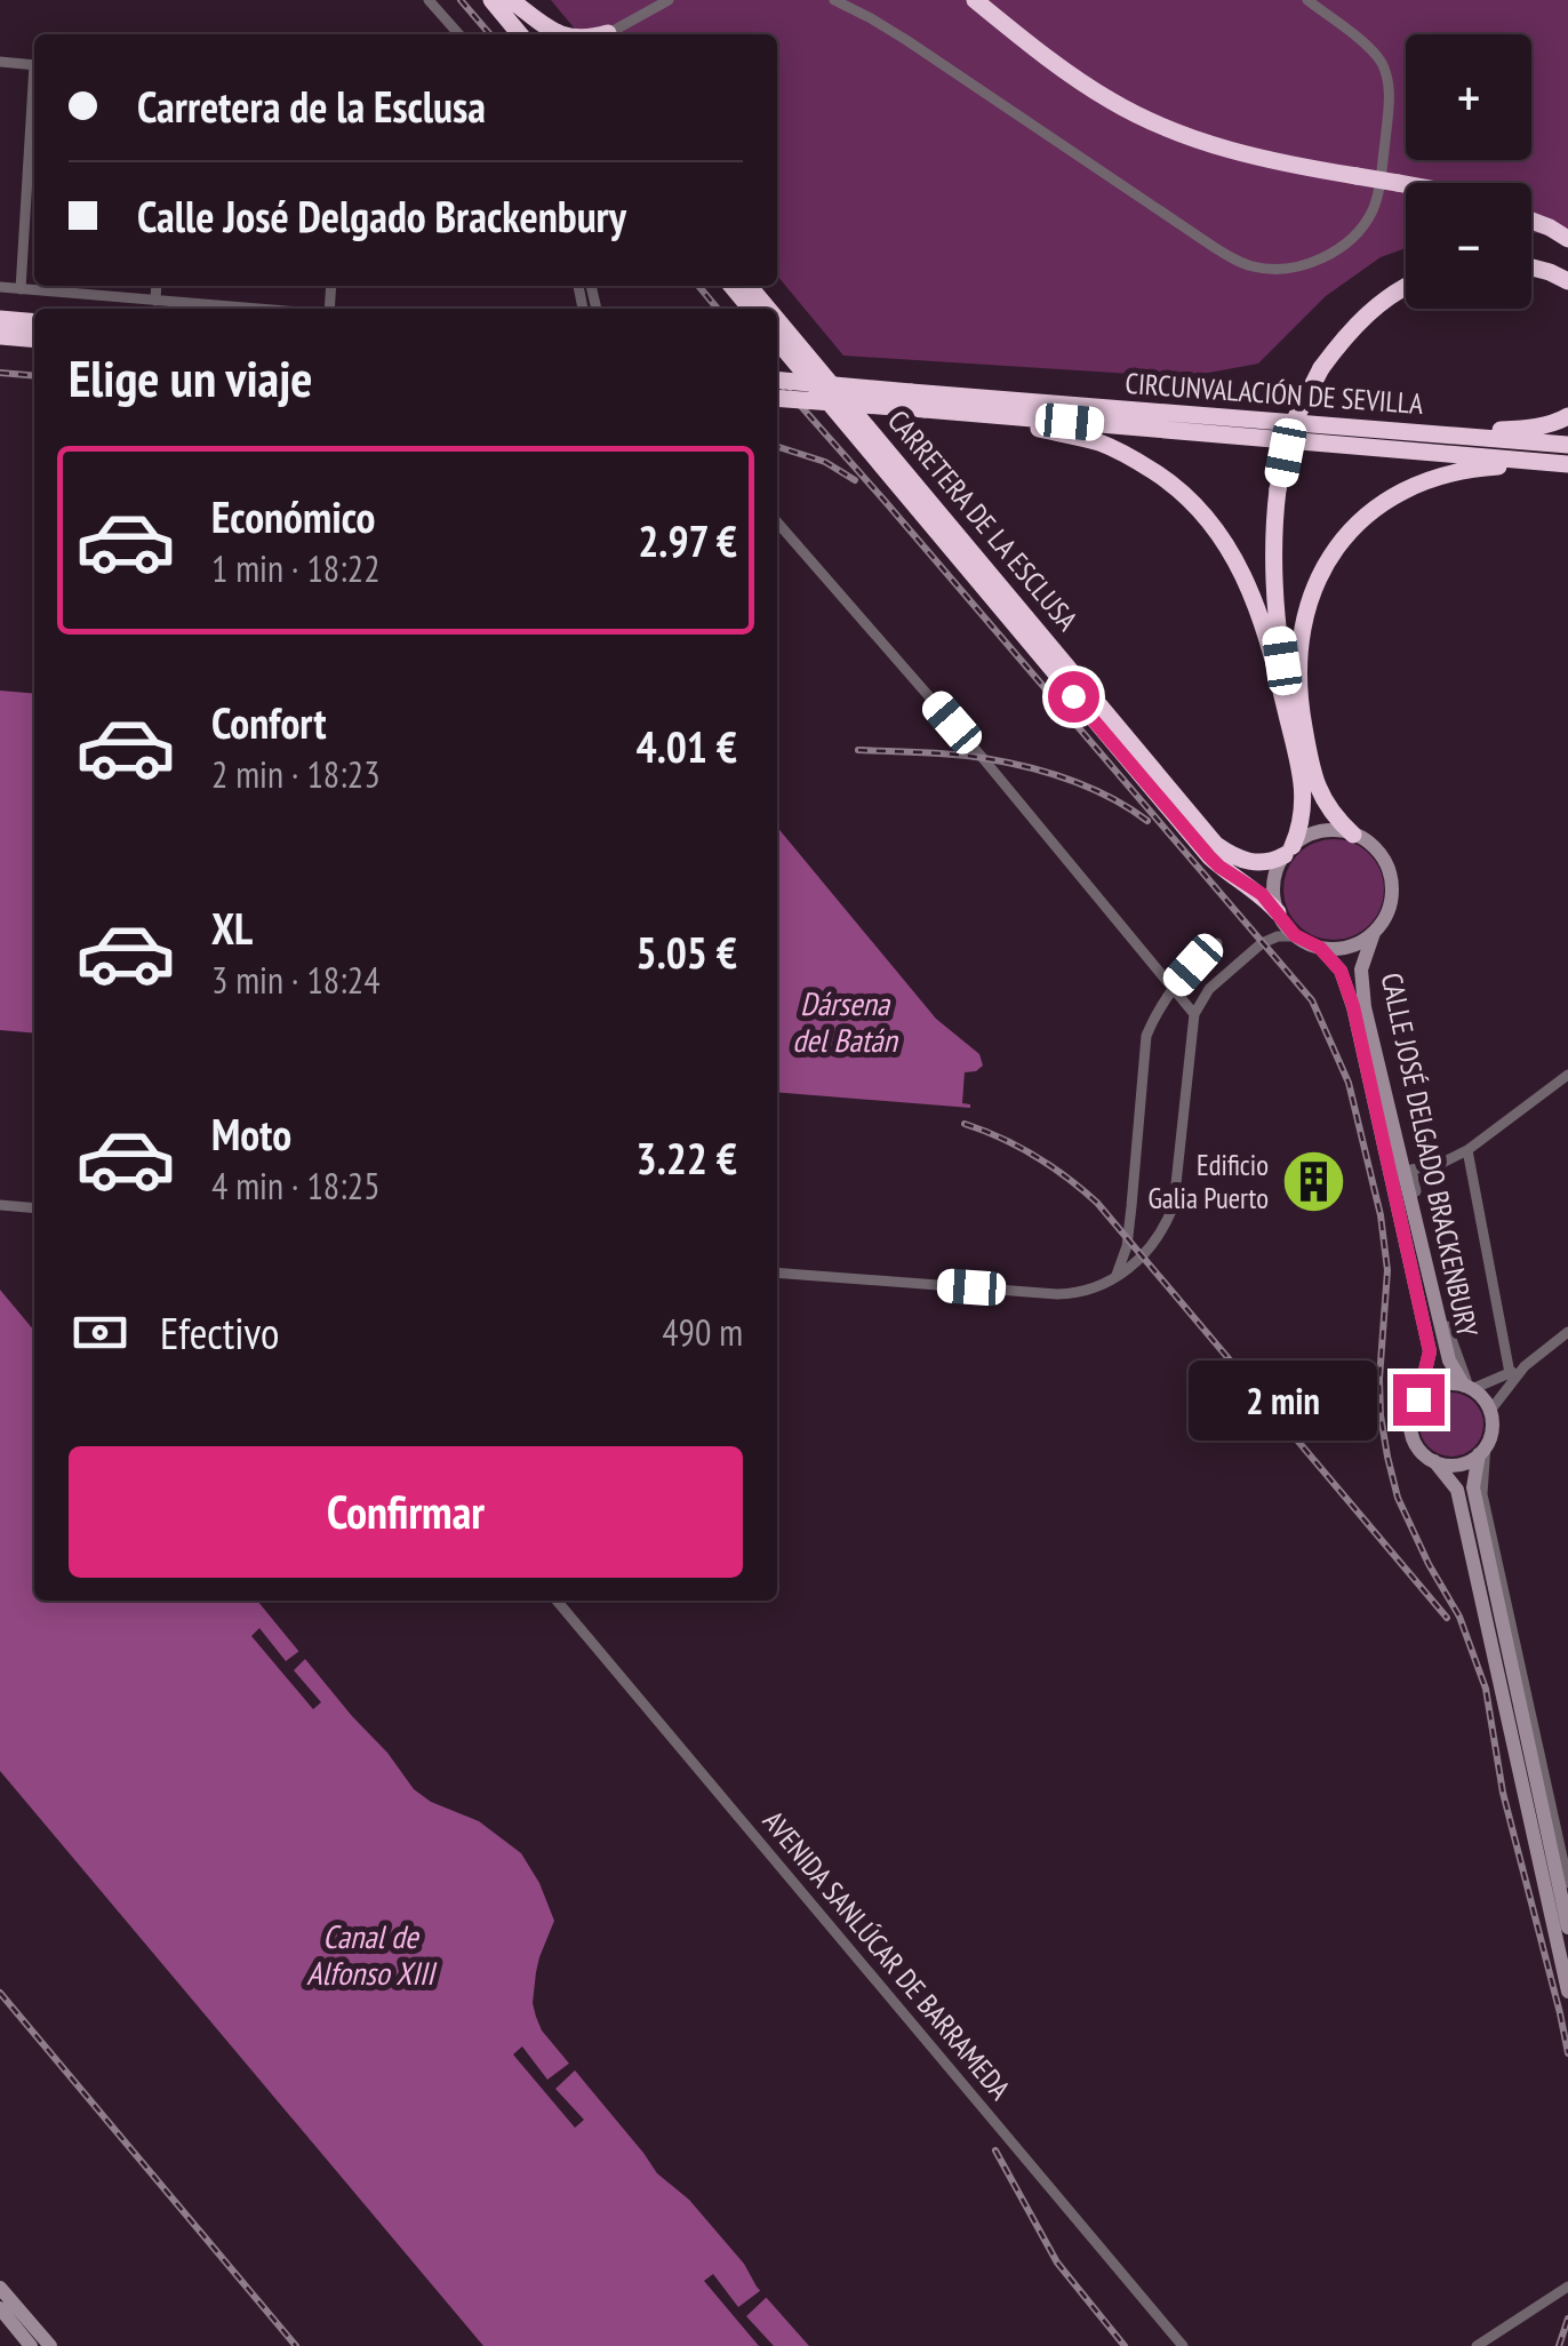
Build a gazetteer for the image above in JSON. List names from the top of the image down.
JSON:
{
  "streets": {
    "highway": ["CIRCUNVALACIÓN DE SEVILLA", "CARRETERA DE LA ESCLUSA"],
    "main road": ["CALLE JOSÉ DELGADO BRACKENBURY"],
    "street": ["AVENIDA SANLÚCAR DE BARRAMEDA"]
  },
  "crossings": [
    ["CARRETERA DE LA ESCLUSA", "CALLE JOSÉ DELGADO BRACKENBURY"]
  ],
  "water": ["Dársena del Batán", "Canal de Alfonso XIII"],
  "places": {
    "building": ["Edificio Galia Puerto"]
  },
  "page": {
    "map_buttons": ["+", "−"],
    "banner": ["Carretera de la Esclusa", "Calle José Delgado Brackenbury"],
    "heading": "Elige un viaje",
    "list": [
      {
        "name": "Económico",
        "note": "1 min · 18:22",
        "value": "2.97 €"
      },
      {
        "name": "Confort",
        "note": "2 min · 18:23",
        "value": "4.01 €"
      },
      {
        "name": "XL",
        "note": "3 min · 18:24",
        "value": "5.05 €"
      },
      {
        "name": "Moto",
        "note": "4 min · 18:25",
        "value": "3.22 €"
      }
    ],
    "pay": ["Efectivo", "490 m"],
    "bubble": "2 min",
    "buttons": "Confirmar"
  }
}
